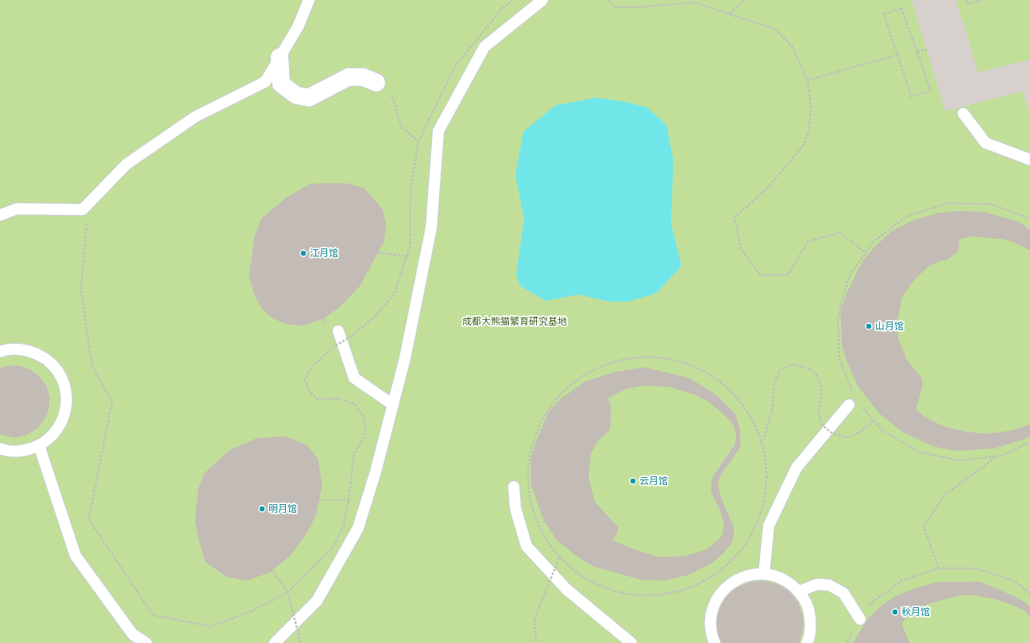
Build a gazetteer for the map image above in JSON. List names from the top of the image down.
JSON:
{
  "parks": ["成都大熊猫繁育研究基地"],
  "places": [
    "江月馆",
    "山月馆",
    "云月馆",
    "明月馆",
    "秋月馆"
  ]
}
